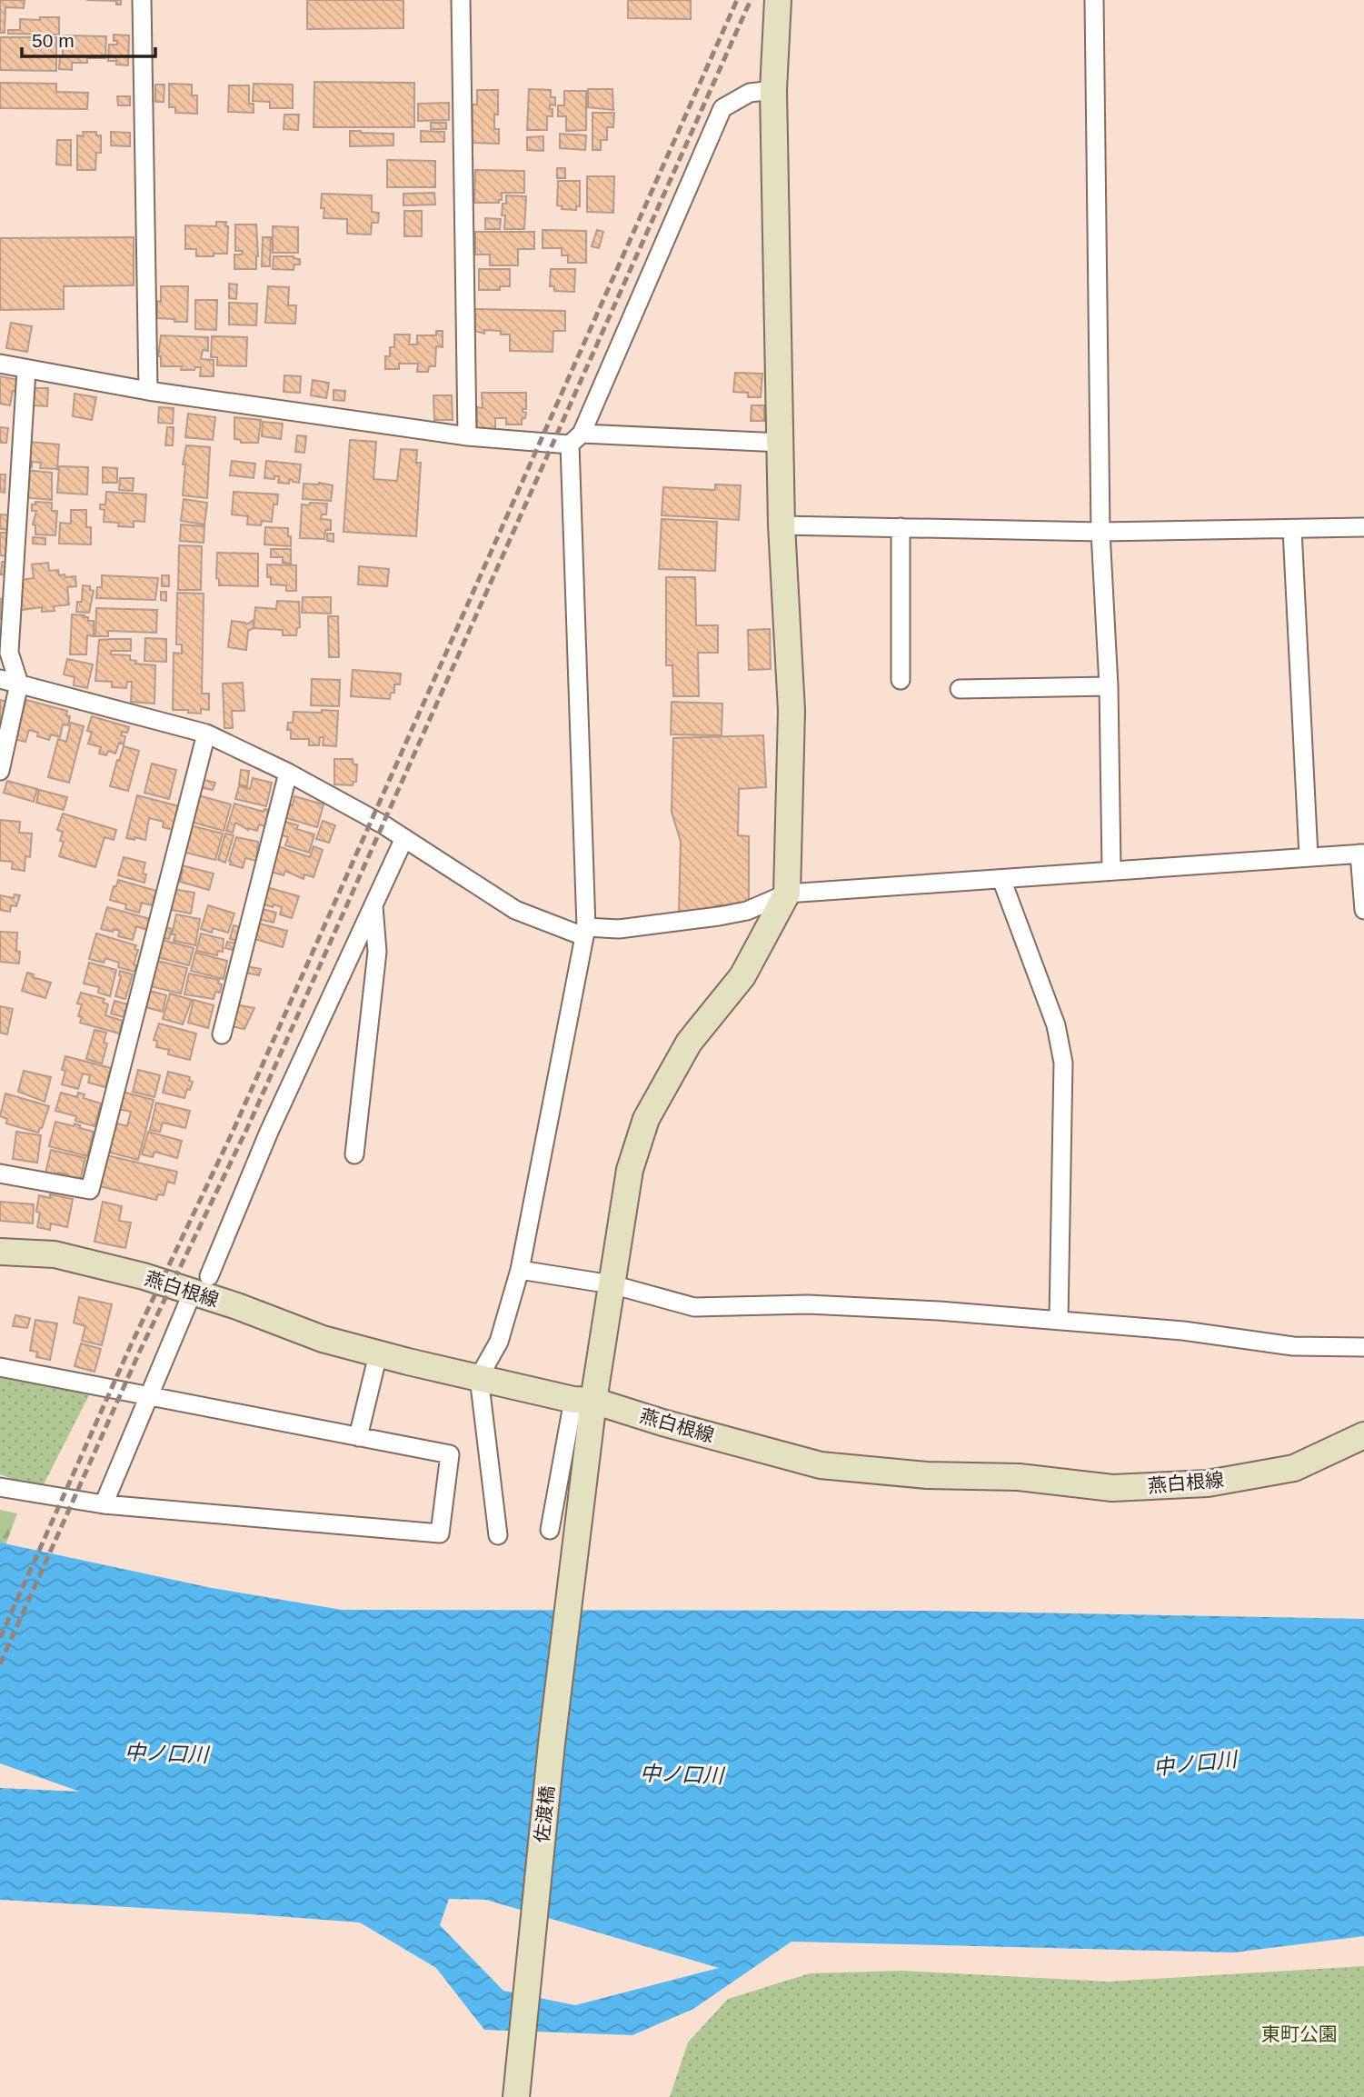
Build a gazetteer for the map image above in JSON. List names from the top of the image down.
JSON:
{
  "streets": {
    "street": ["燕白根線", "佐渡橋"]
  },
  "crossings": [
    ["燕白根線", "佐渡橋"]
  ],
  "water": ["中ノ口川"],
  "parks": ["東町公園"],
  "scale_bar": "50 m"
}
